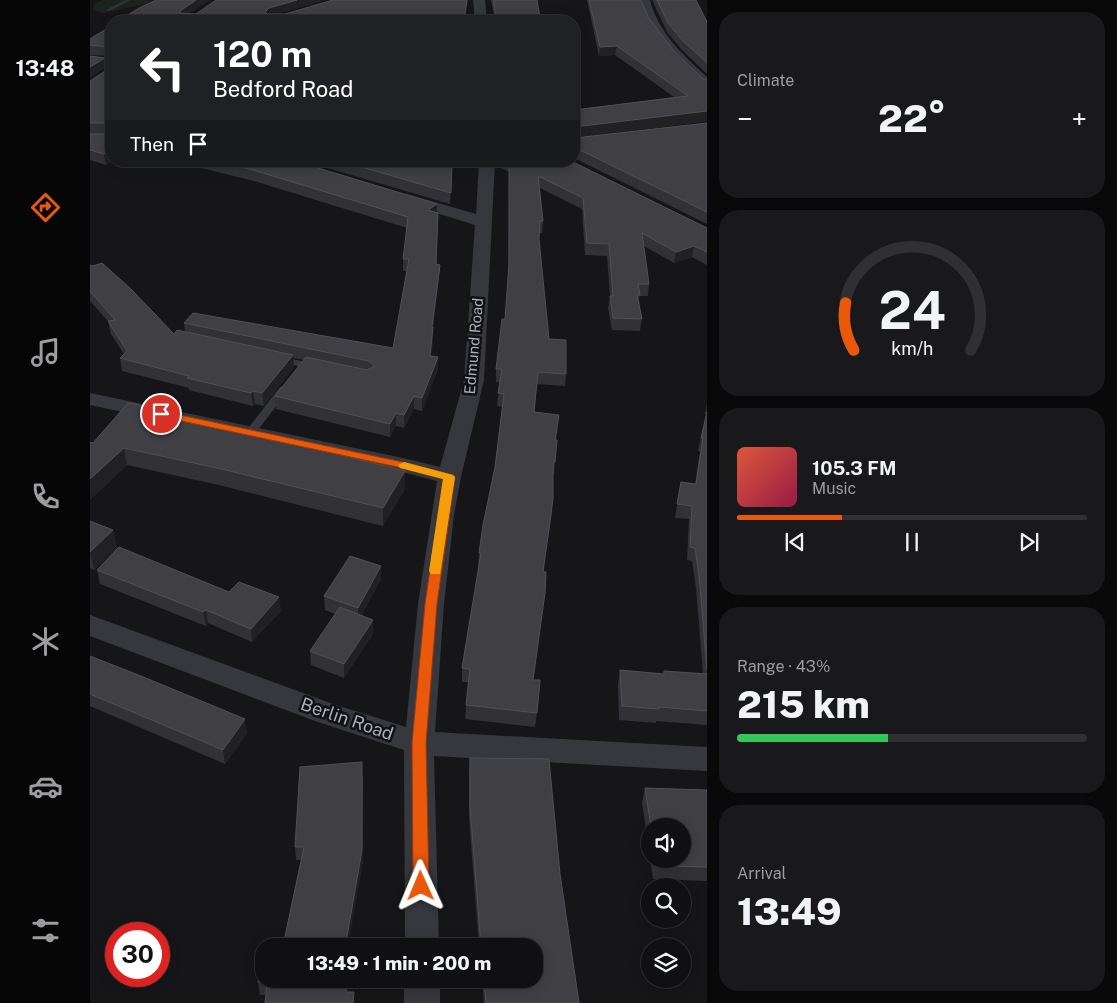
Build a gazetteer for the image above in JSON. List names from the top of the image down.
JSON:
{
  "streets": {
    "street": ["Edmund Road", "Berlin Road"]
  },
  "crossings": [
    ["Edmund Road", "Berlin Road"]
  ],
  "page": {
    "tabs": "13:48",
    "tile": [
      "Climate",
      ["Range · 43%", "215 km"],
      ["Arrival", "13:49"]
    ],
    "turn": ["120 m", "Bedford Road"],
    "heat": ["−", "22°", "+"],
    "then": "Then",
    "song": ["105.3 FM", "Music"],
    "limit": "30",
    "trip": "13:49 · 1 min · 200 m",
    "gauge": ["24", "km/h"]
  }
}
